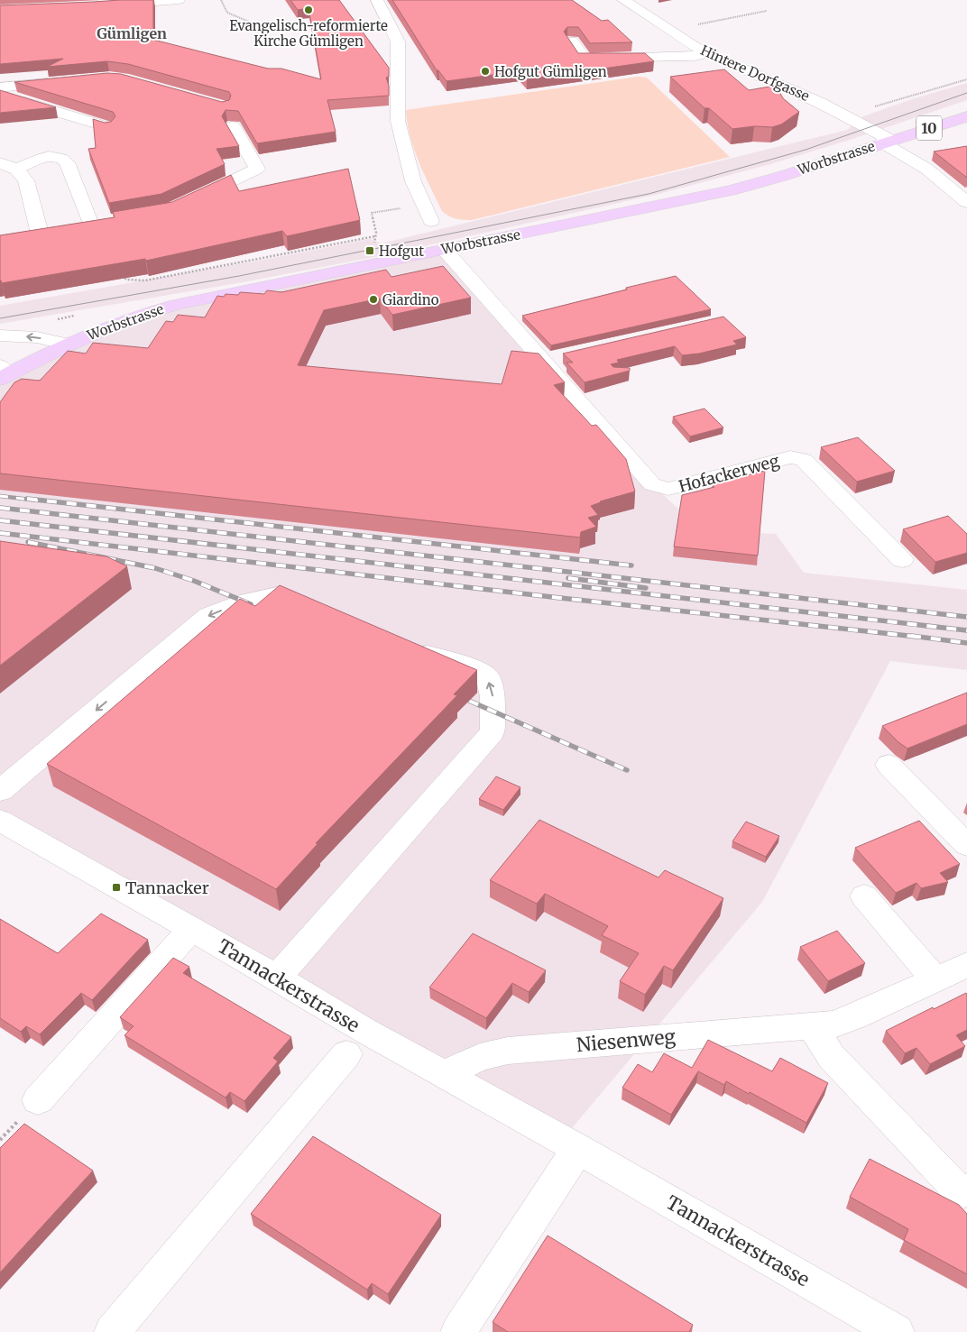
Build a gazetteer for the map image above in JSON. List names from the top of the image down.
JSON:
{
  "streets": {
    "main road": ["10", "Worbstrasse"],
    "street": [
      "Hintere Dorfgasse",
      "Hofackerweg",
      "Tannackerstrasse",
      "Niesenweg"
    ]
  },
  "crossings": [
    ["Hintere Dorfgasse", "Worbstrasse"],
    ["Worbstrasse", "Hofackerweg"],
    ["Tannackerstrasse", "Niesenweg"]
  ],
  "districts": ["Gümligen"],
  "places": {
    "other": ["Evangelisch-reformierte Kirche Gümligen", "Hofgut Gümligen", "Giardino"],
    "transit": ["Hofgut", "Tannacker"]
  }
}
